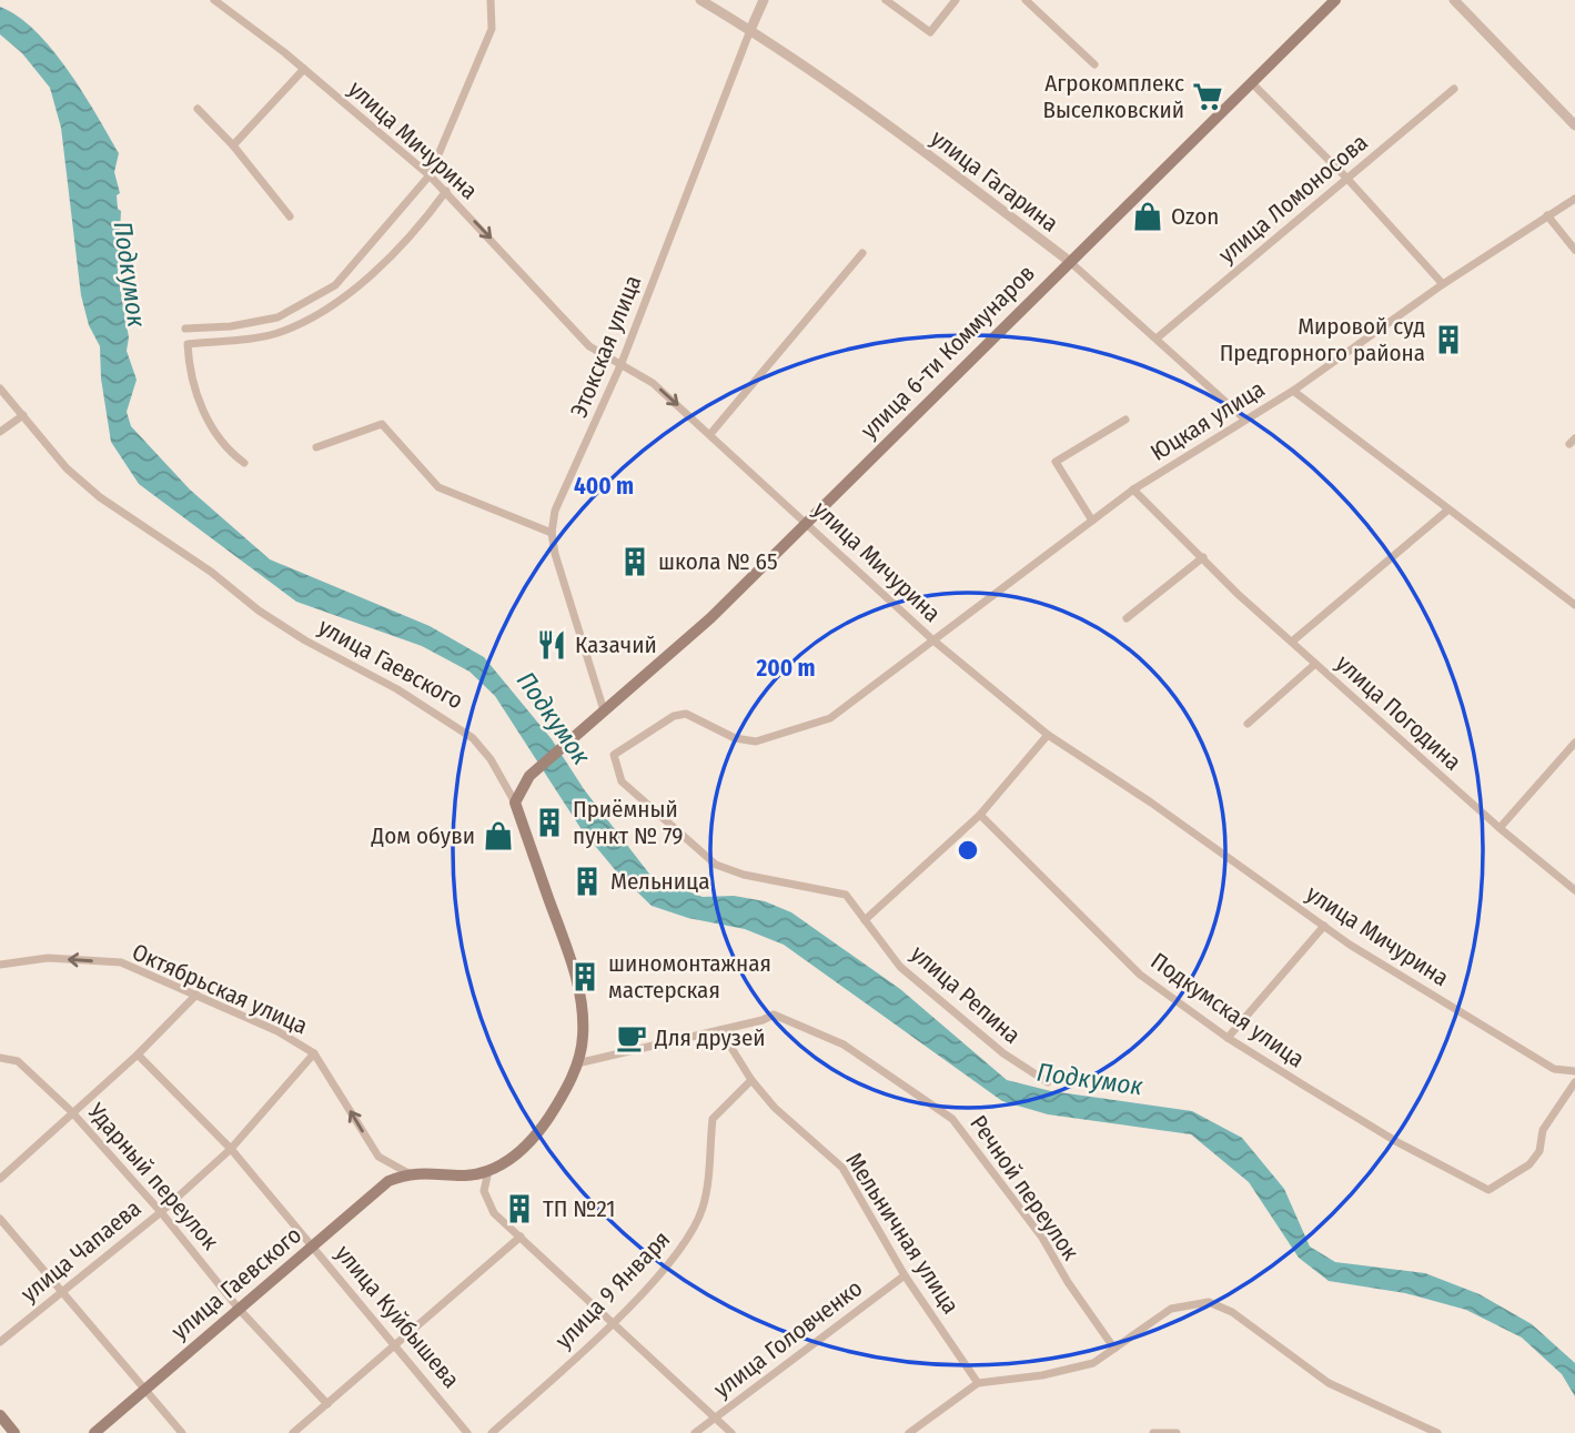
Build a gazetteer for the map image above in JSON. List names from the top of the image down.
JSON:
{
  "streets": {
    "main road": ["улица 6-ти Коммунаров", "улица Гаевского"],
    "street": [
      "улица Мичурина",
      "улица Гагарина",
      "улица Ломоносова",
      "Этокская улица",
      "Юцкая улица",
      "улица Погодина",
      "Октябрьская улица",
      "улица Репина",
      "Подкумская улица",
      "Ударный переулок",
      "Речной переулок",
      "Мельничная улица",
      "улица Чапаева",
      "улица 9 Января",
      "улица Куйбышева",
      "улица Головченко"
    ]
  },
  "crossings": [
    ["улица Мичурина", "Этокская улица"],
    ["улица Мичурина", "улица 6-ти Коммунаров"],
    ["улица Мичурина", "Юцкая улица"],
    ["улица Гагарина", "улица Ломоносова"],
    ["улица Гагарина", "Этокская улица"],
    ["улица Гагарина", "улица 6-ти Коммунаров"],
    ["улица Гагарина", "Юцкая улица"],
    ["Этокская улица", "улица 6-ти Коммунаров"],
    ["улица 6-ти Коммунаров", "улица Гаевского"],
    ["Юцкая улица", "улица Погодина"],
    ["Юцкая улица", "улица Репина"],
    ["улица Гаевского", "Октябрьская улица"],
    ["улица Гаевского", "Ударный переулок"],
    ["улица Гаевского", "Речной переулок"],
    ["улица Гаевского", "улица Куйбышева"],
    ["Октябрьская улица", "улица Чапаева"],
    ["Ударный переулок", "улица Чапаева"],
    ["Мельничная улица", "улица 9 Января"],
    ["Мельничная улица", "улица Головченко"],
    ["улица Чапаева", "улица Куйбышева"]
  ],
  "one_way": ["Октябрьская улица"],
  "water": ["Подкумок"],
  "places": {
    "supermarket": ["Агрокомплекс Выселковский"],
    "shop": ["Ozon", "Дом обуви"],
    "building": [
      "Мировой суд Предгорного района",
      "школа № 65",
      "Приёмный пункт № 79",
      "Мельница",
      "шиномонтажная мастерская",
      "ТП №21"
    ],
    "restaurant": ["Казачий"],
    "cafe": ["Для друзей"]
  },
  "rings": ["400 m", "200 m"]
}
